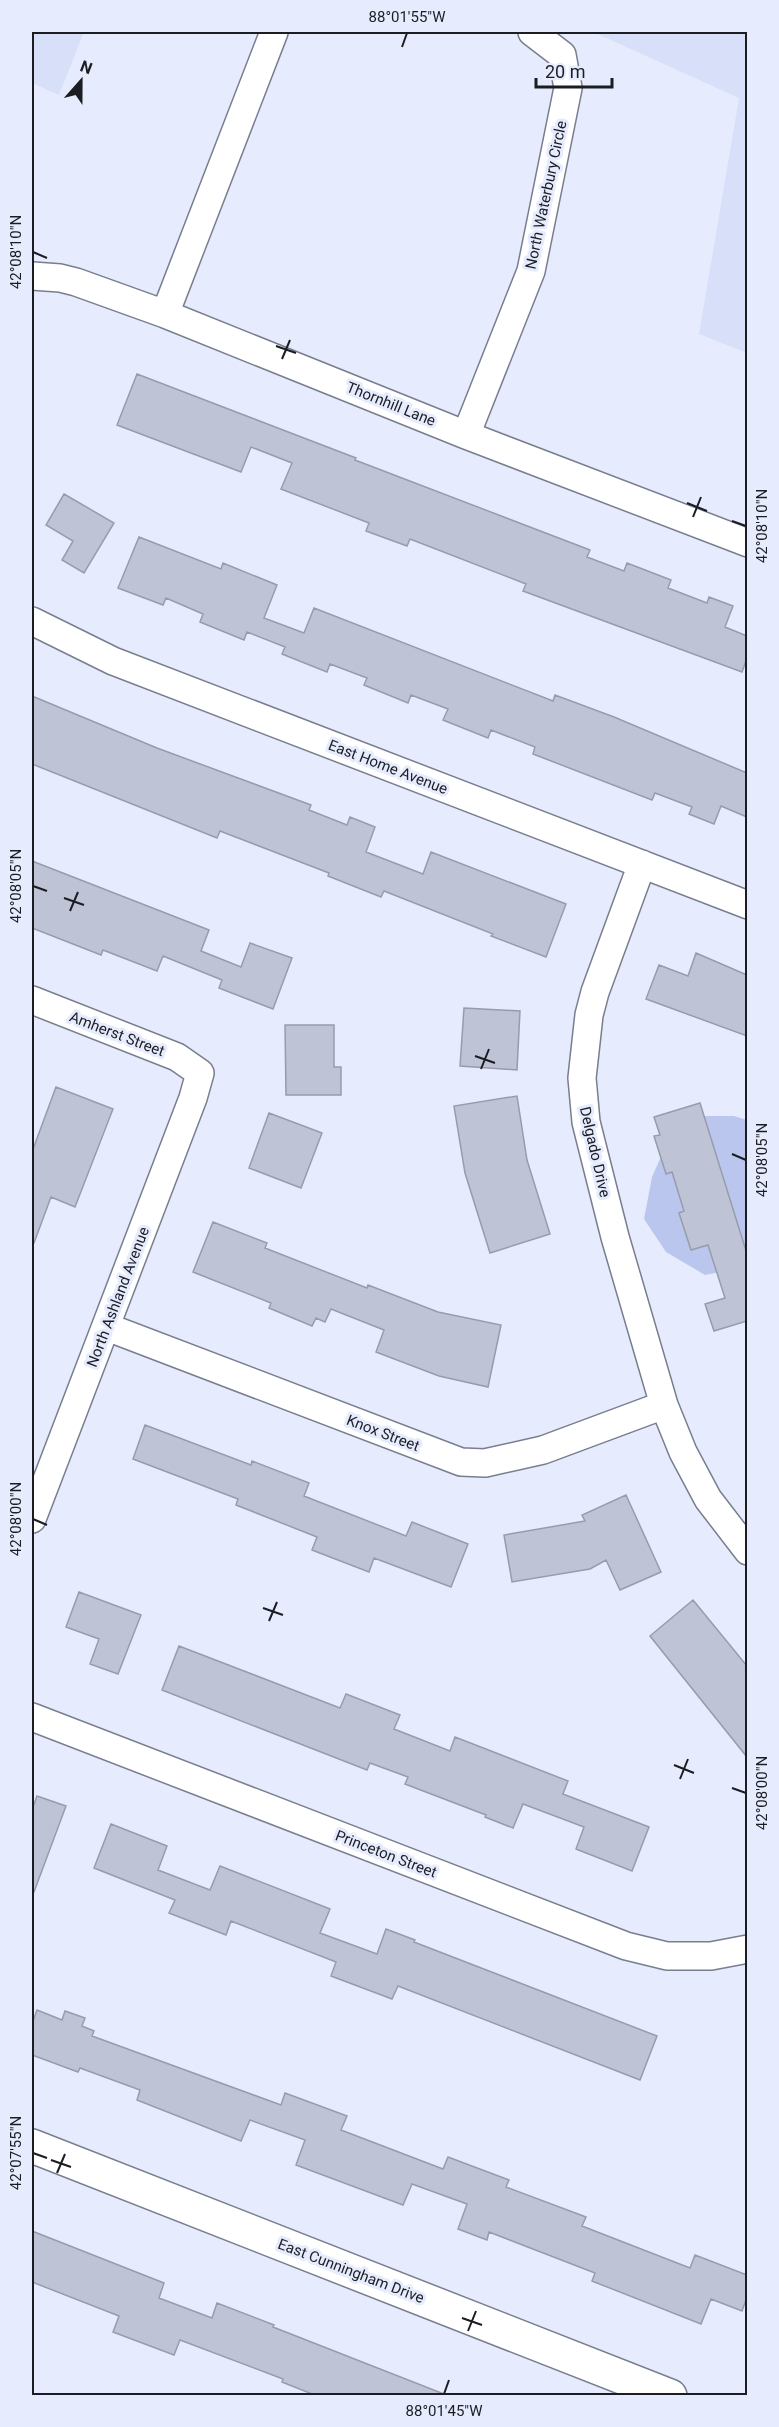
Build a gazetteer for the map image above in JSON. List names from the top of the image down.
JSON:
{
  "streets": {
    "street": [
      "North Waterbury Circle",
      "Thornhill Lane",
      "East Home Avenue",
      "Amherst Street",
      "Delgado Drive",
      "North Ashland Avenue",
      "Knox Street",
      "Princeton Street",
      "East Cunningham Drive"
    ]
  },
  "crossings": [
    ["North Waterbury Circle", "Thornhill Lane"],
    ["East Home Avenue", "Delgado Drive"],
    ["Amherst Street", "North Ashland Avenue"],
    ["Delgado Drive", "Knox Street"],
    ["North Ashland Avenue", "Knox Street"]
  ],
  "scale_bar": "20 m",
  "north": "top",
  "coordinates": [
    "88°01'55\"W",
    "42°08'10\"N",
    "42°08'05\"N",
    "42°08'00\"N",
    "42°07'55\"N",
    "88°01'45\"W"
  ]
}
